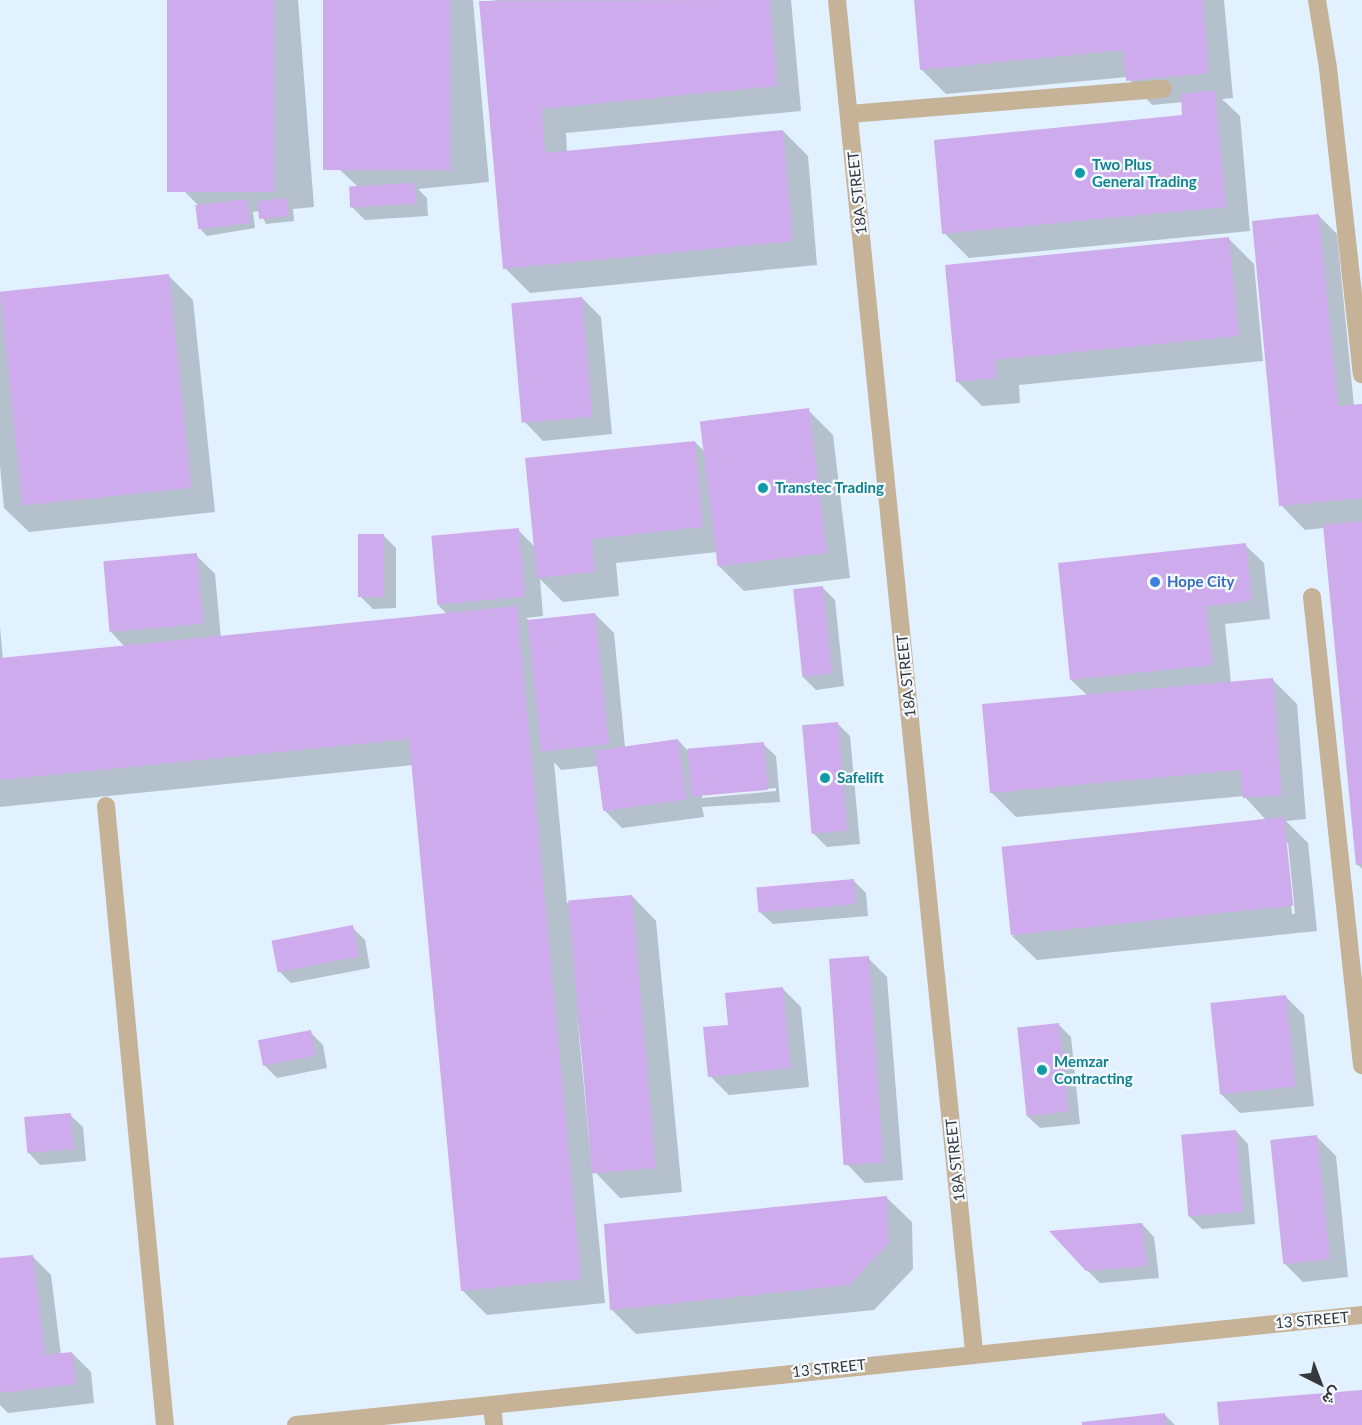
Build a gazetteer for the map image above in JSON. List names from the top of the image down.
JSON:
{
  "streets": {
    "lane": ["18A STREET", "13 STREET"]
  },
  "crossings": [
    ["18A STREET", "13 STREET"]
  ],
  "places": [
    "Two Plus General Trading",
    "Transtec Trading",
    "Hope City",
    "Safelift",
    "Memzar Contracting"
  ],
  "north": "bottom right"
}
